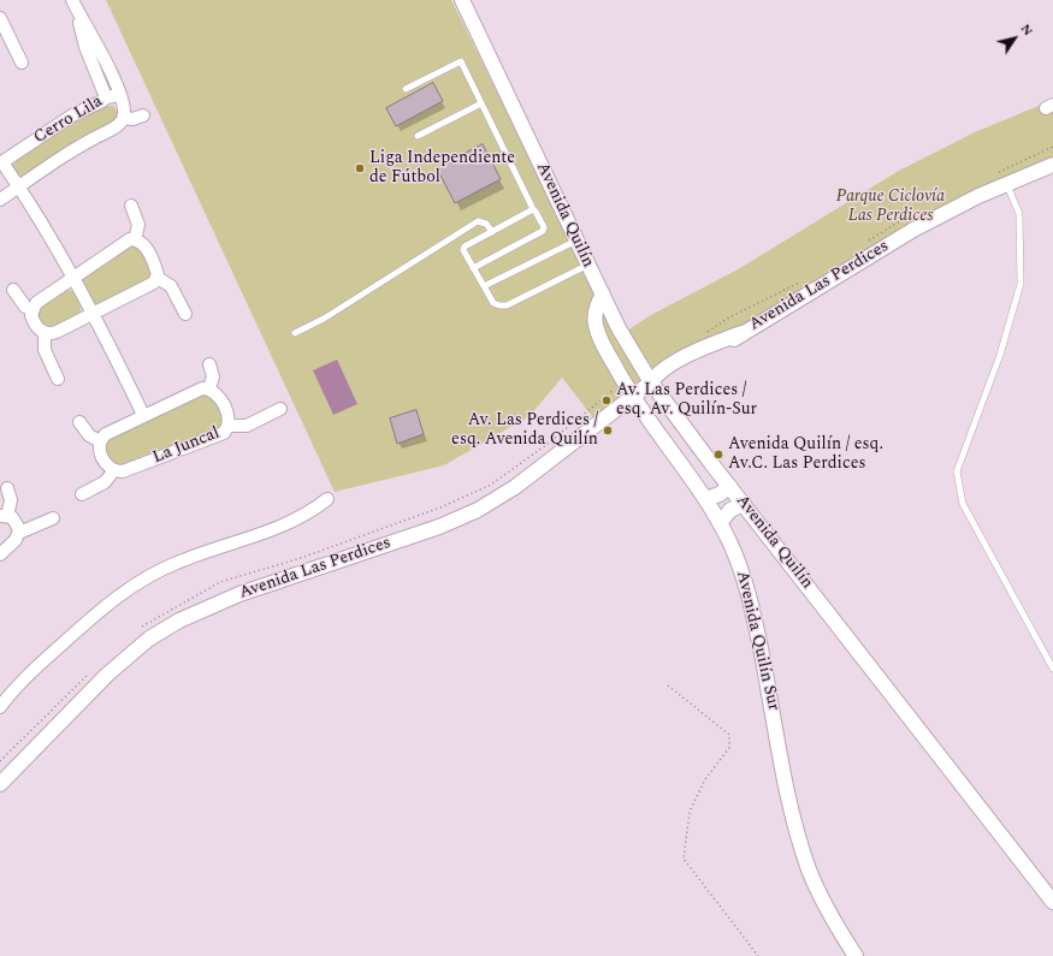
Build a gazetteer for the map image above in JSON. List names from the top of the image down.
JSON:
{
  "streets": {
    "street": [
      "Cerro Lila",
      "Avenida Quilín",
      "Avenida Las Perdices",
      "La Juncal",
      "Avenida Quilín Sur"
    ]
  },
  "crossings": [
    ["Avenida Quilín", "Avenida Las Perdices"],
    ["Avenida Quilín", "Avenida Quilín Sur"],
    ["Avenida Las Perdices", "Avenida Quilín Sur"]
  ],
  "parks": ["Parque Ciclovía Las Perdices"],
  "places": [
    "Liga Independiente de Fútbol",
    "Av. Las Perdices / esq. Av. Quilín-Sur",
    "Av. Las Perdices / esq. Avenida Quilín",
    "Avenida Quilín / esq. Av.C. Las Perdices"
  ],
  "north": "top right"
}
